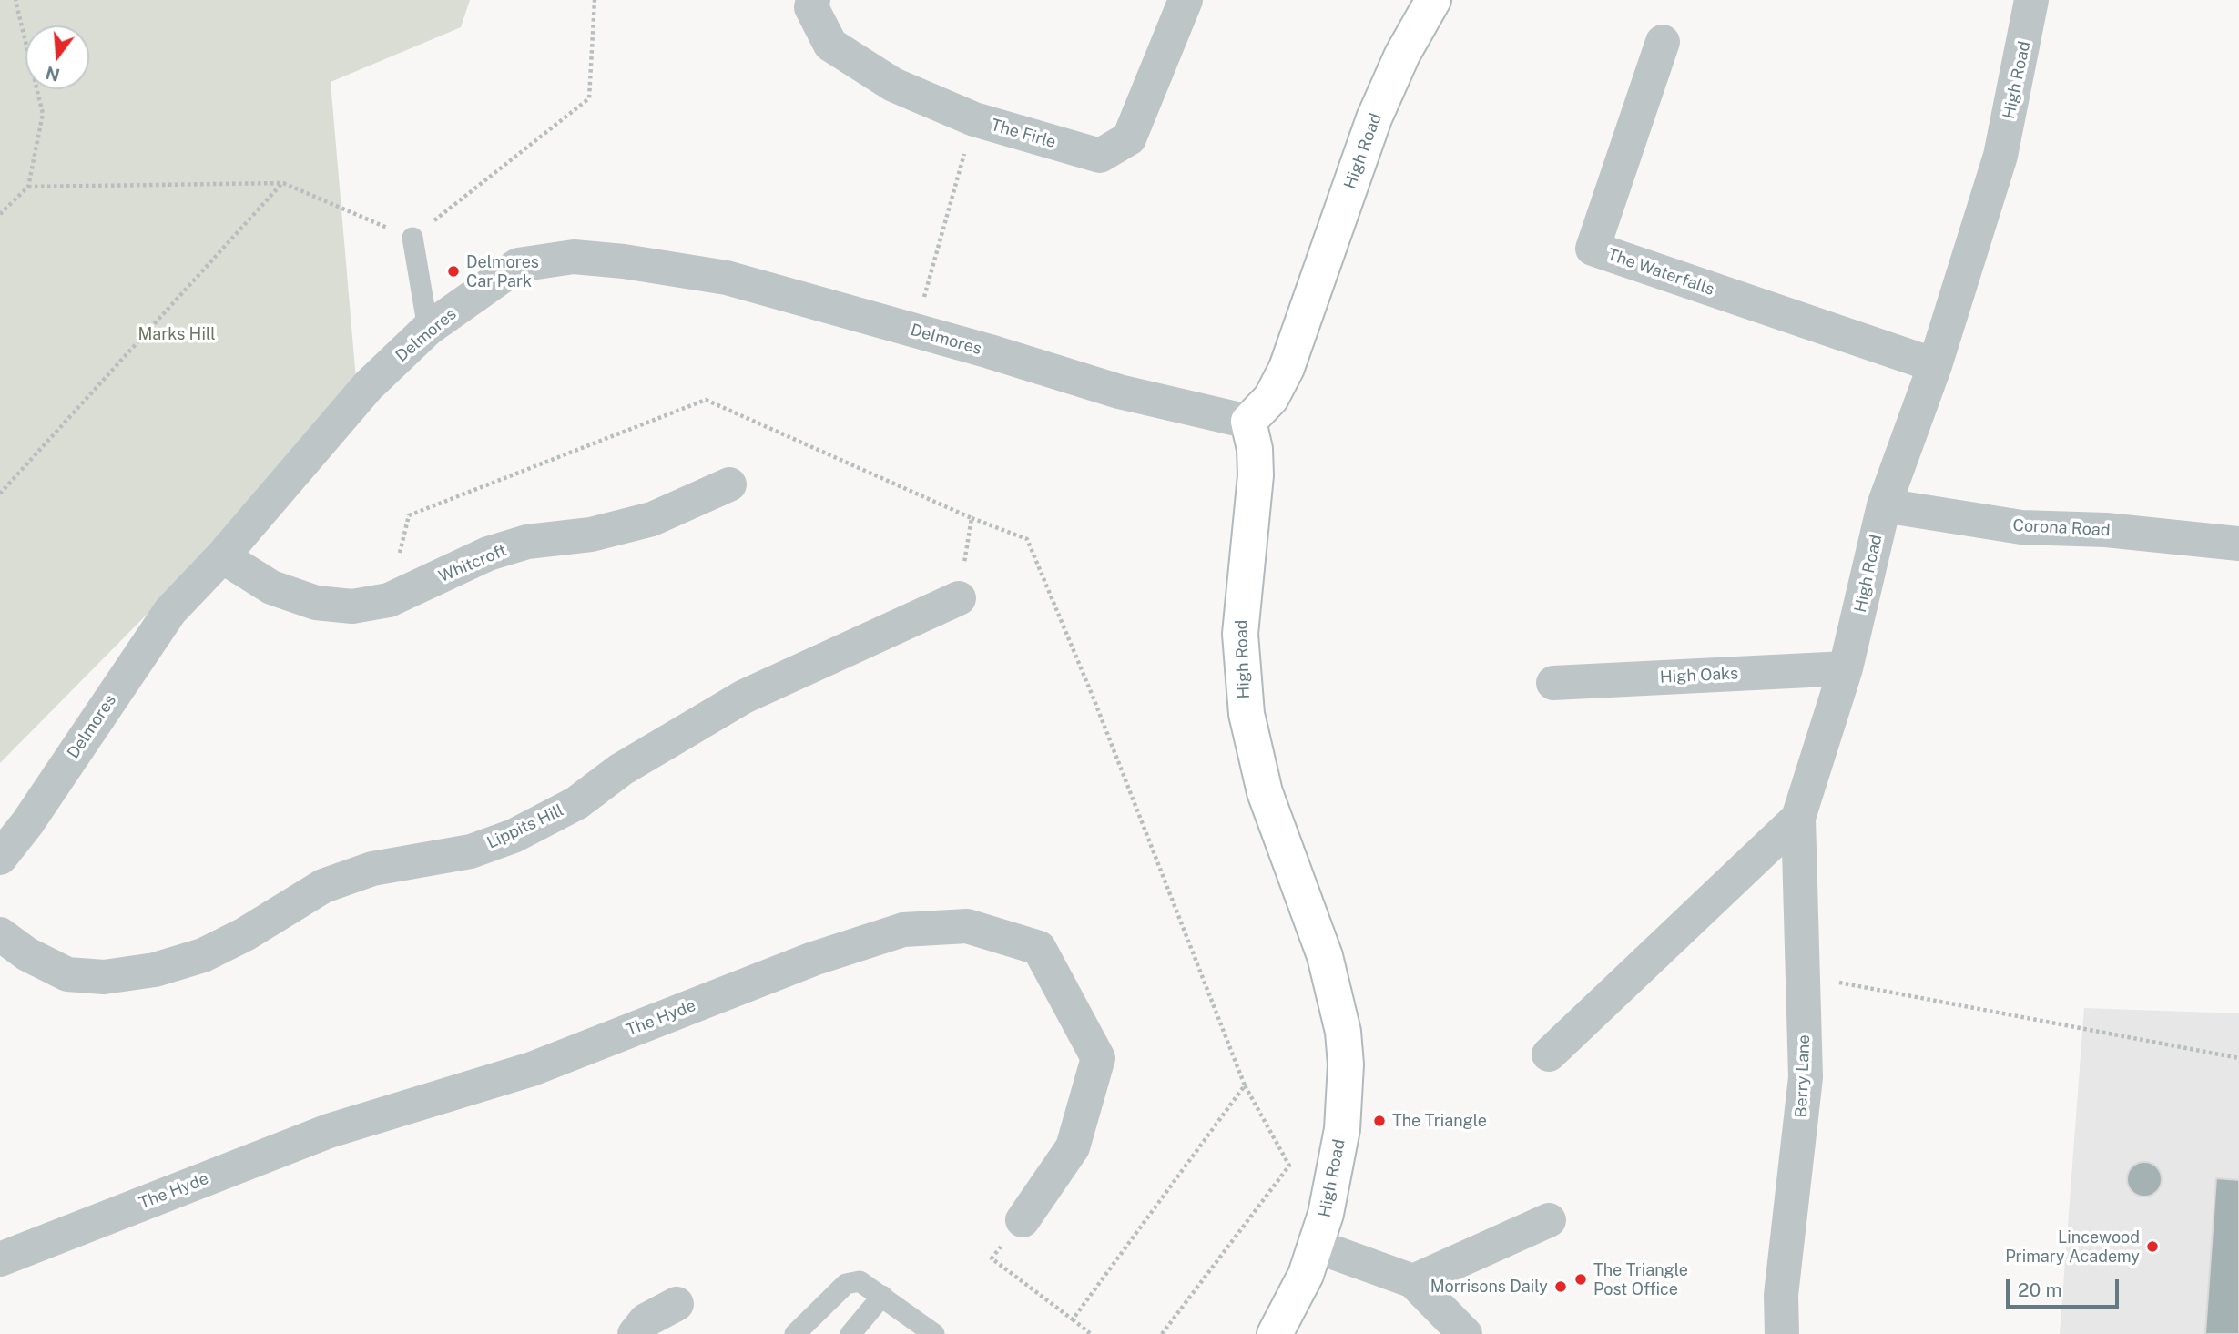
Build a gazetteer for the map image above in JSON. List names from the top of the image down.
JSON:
{
  "streets": {
    "street": [
      "High Road",
      "The Firle",
      "The Waterfalls",
      "Delmores",
      "Corona Road",
      "Whitcroft",
      "High Oaks",
      "Lippits Hill",
      "The Hyde",
      "Berry Lane"
    ]
  },
  "crossings": [
    ["High Road", "The Waterfalls"],
    ["High Road", "Delmores"],
    ["High Road", "Corona Road"],
    ["High Road", "High Oaks"],
    ["High Road", "Berry Lane"],
    ["Delmores", "Whitcroft"]
  ],
  "parks": ["Marks Hill"],
  "places": [
    "Delmores Car Park",
    "The Triangle",
    "Lincewood Primary Academy",
    "The Triangle Post Office",
    "Morrisons Daily"
  ],
  "scale_bar": "20 m",
  "north": "bottom"
}
